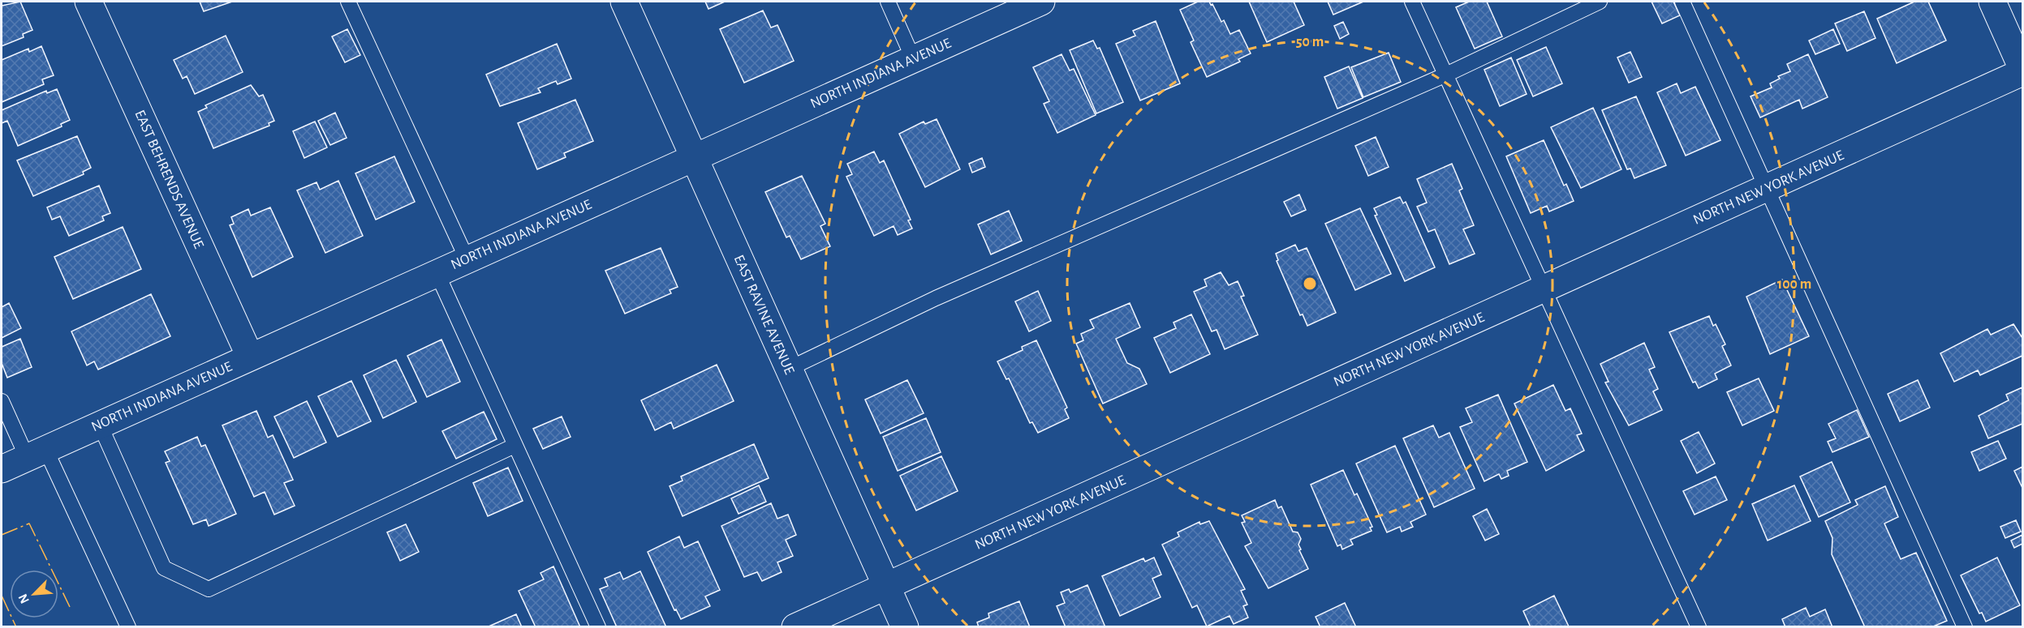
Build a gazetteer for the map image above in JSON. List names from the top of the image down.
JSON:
{
  "streets": {
    "street": [
      "NORTH INDIANA AVENUE",
      "EAST BEHRENDS AVENUE",
      "NORTH NEW YORK AVENUE",
      "EAST RAVINE AVENUE"
    ]
  },
  "crossings": [
    ["NORTH INDIANA AVENUE", "EAST BEHRENDS AVENUE"],
    ["NORTH INDIANA AVENUE", "EAST RAVINE AVENUE"],
    ["NORTH NEW YORK AVENUE", "EAST RAVINE AVENUE"]
  ],
  "north": "bottom left",
  "rings": ["50 m", "100 m"]
}
